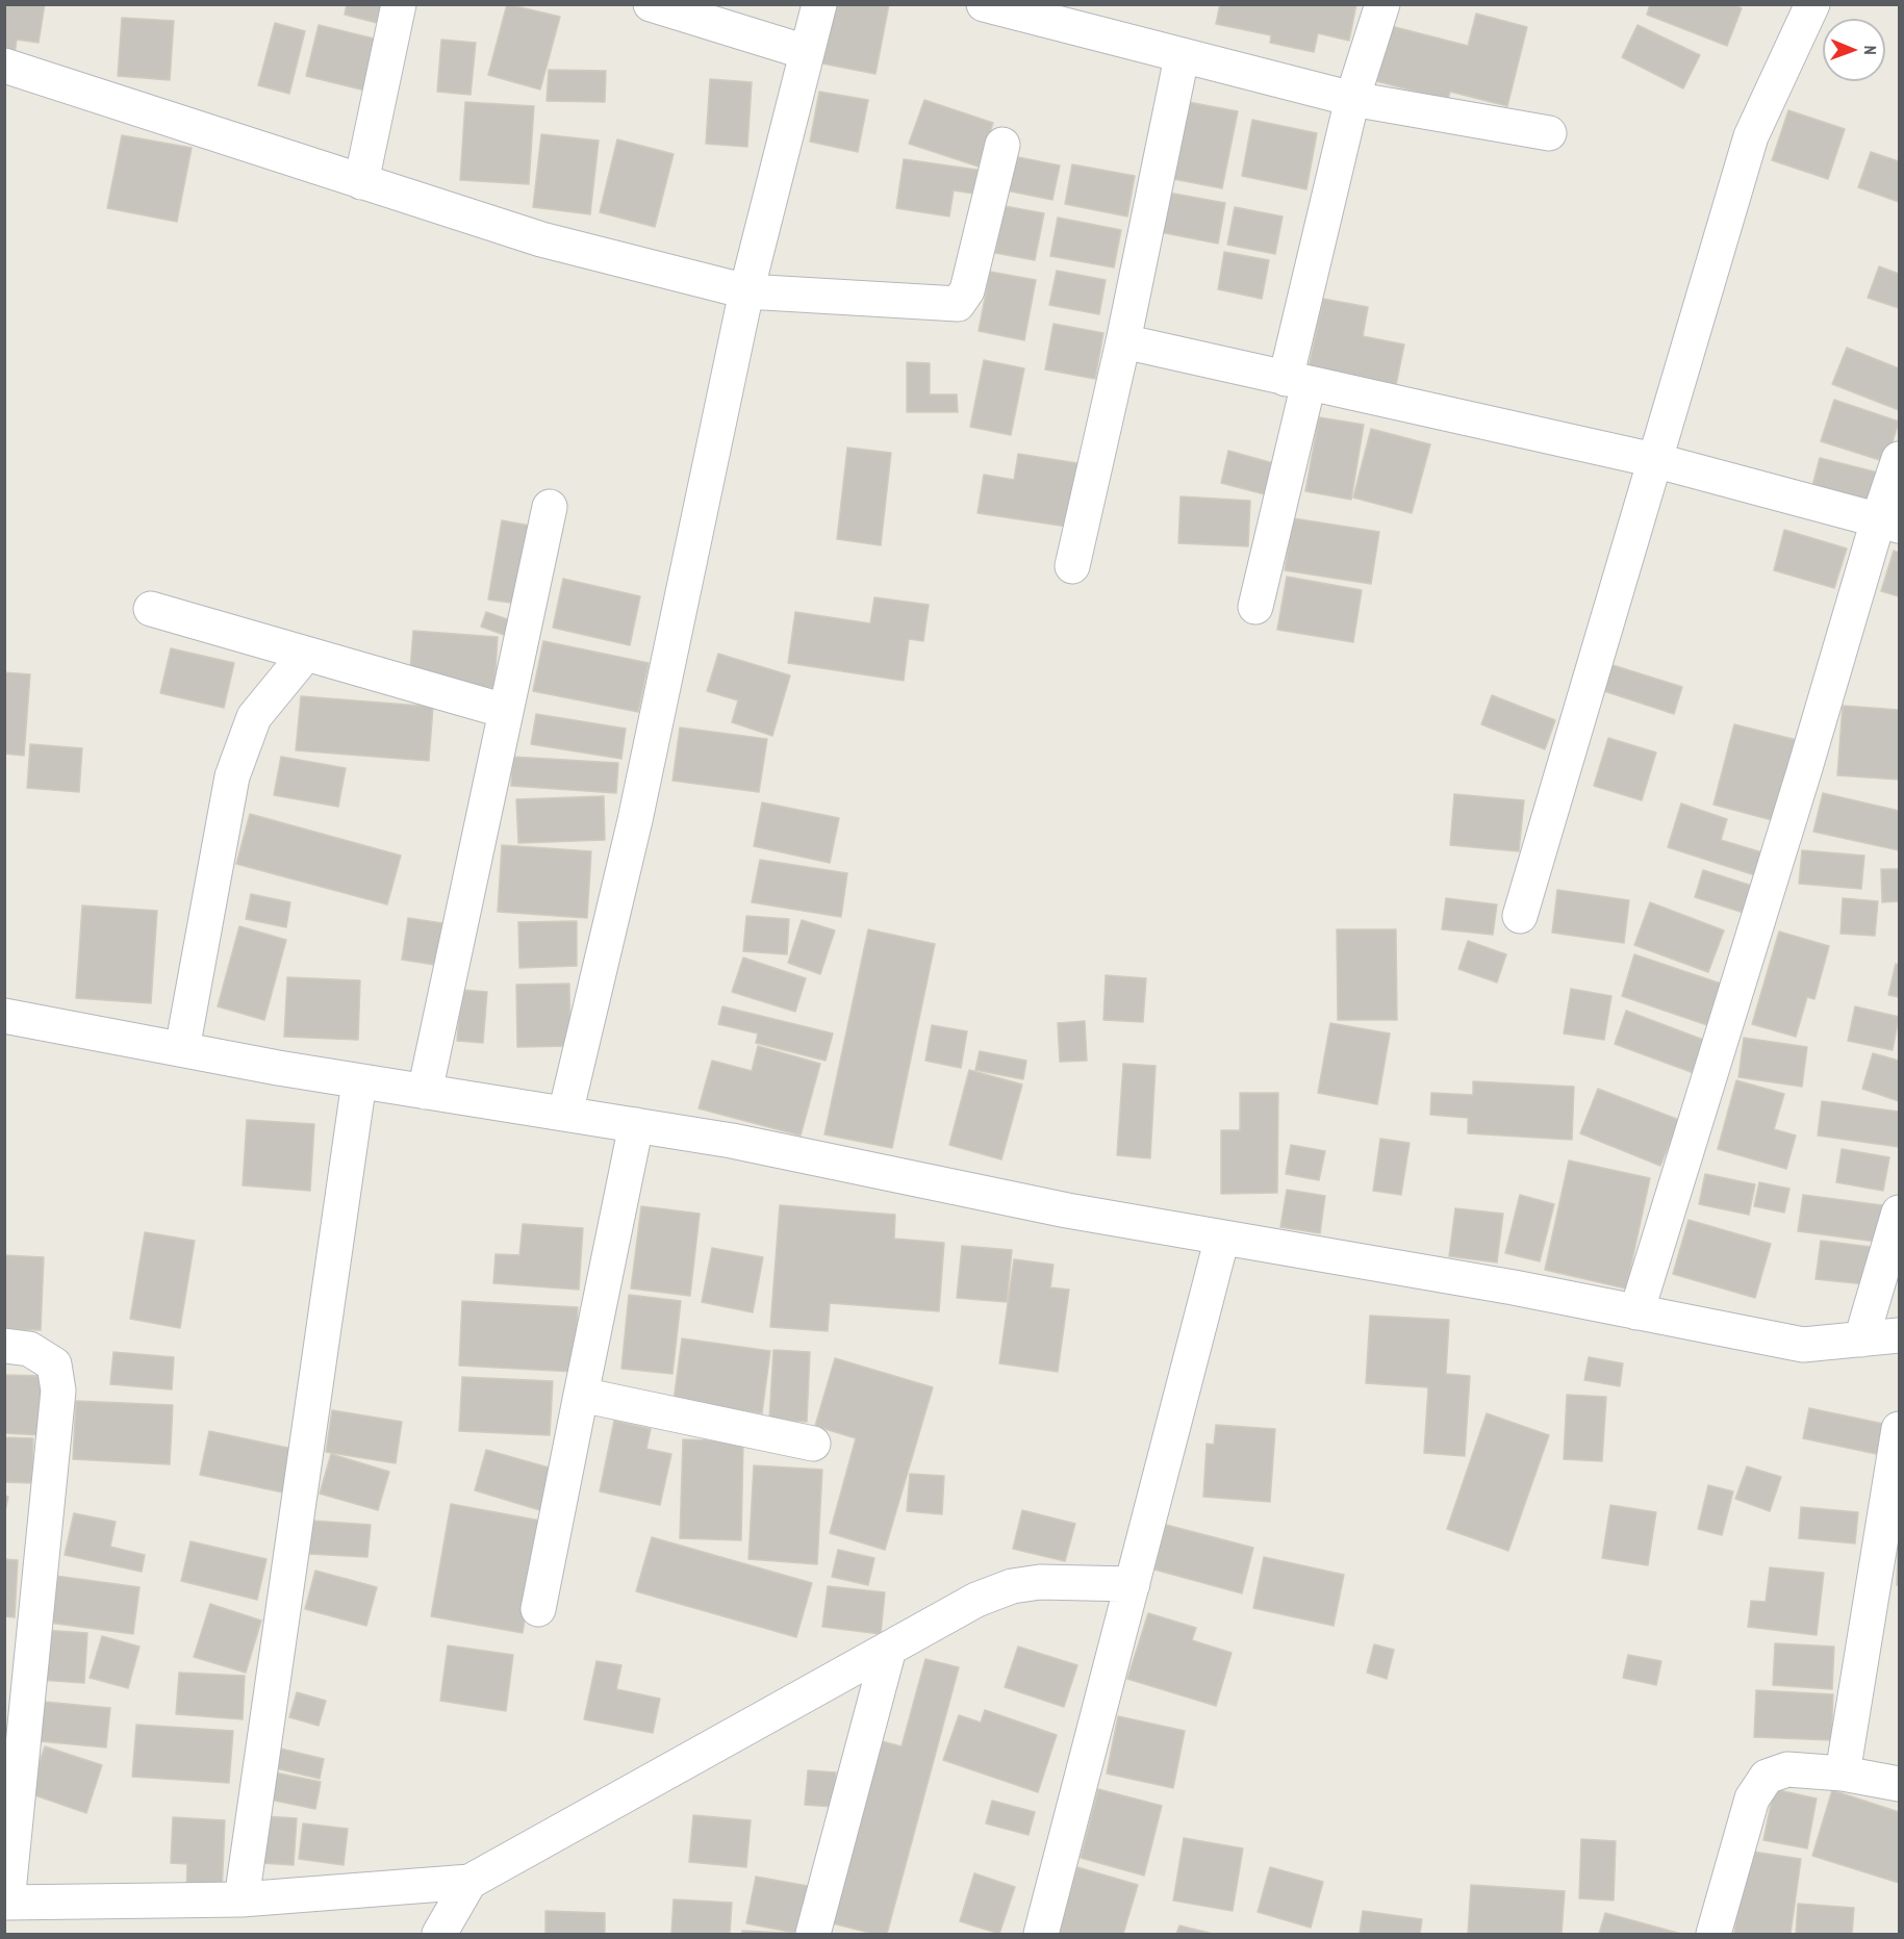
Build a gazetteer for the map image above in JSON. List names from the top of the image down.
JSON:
{
  "north": "right"
}
